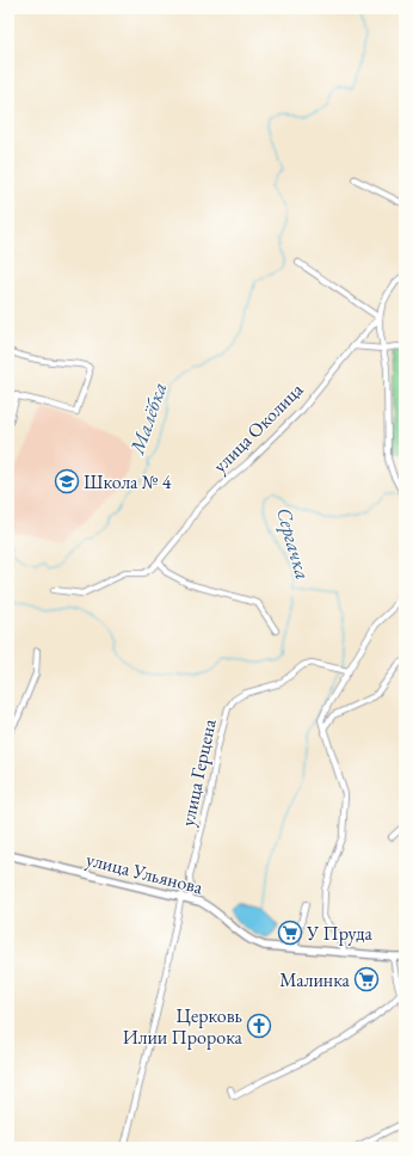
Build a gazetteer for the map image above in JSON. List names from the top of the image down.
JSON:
{
  "streets": {
    "main road": ["улица Ульянова"],
    "street": ["улица Околица", "улица Герцена"]
  },
  "crossings": [
    ["улица Герцена", "улица Ульянова"]
  ],
  "water": ["Малёбка", "Сергачка"],
  "places": {
    "school or university": ["Школа № 4"],
    "supermarket": ["У Пруда", "Малинка"],
    "church": ["Церковь Илии Пророка"]
  }
}
